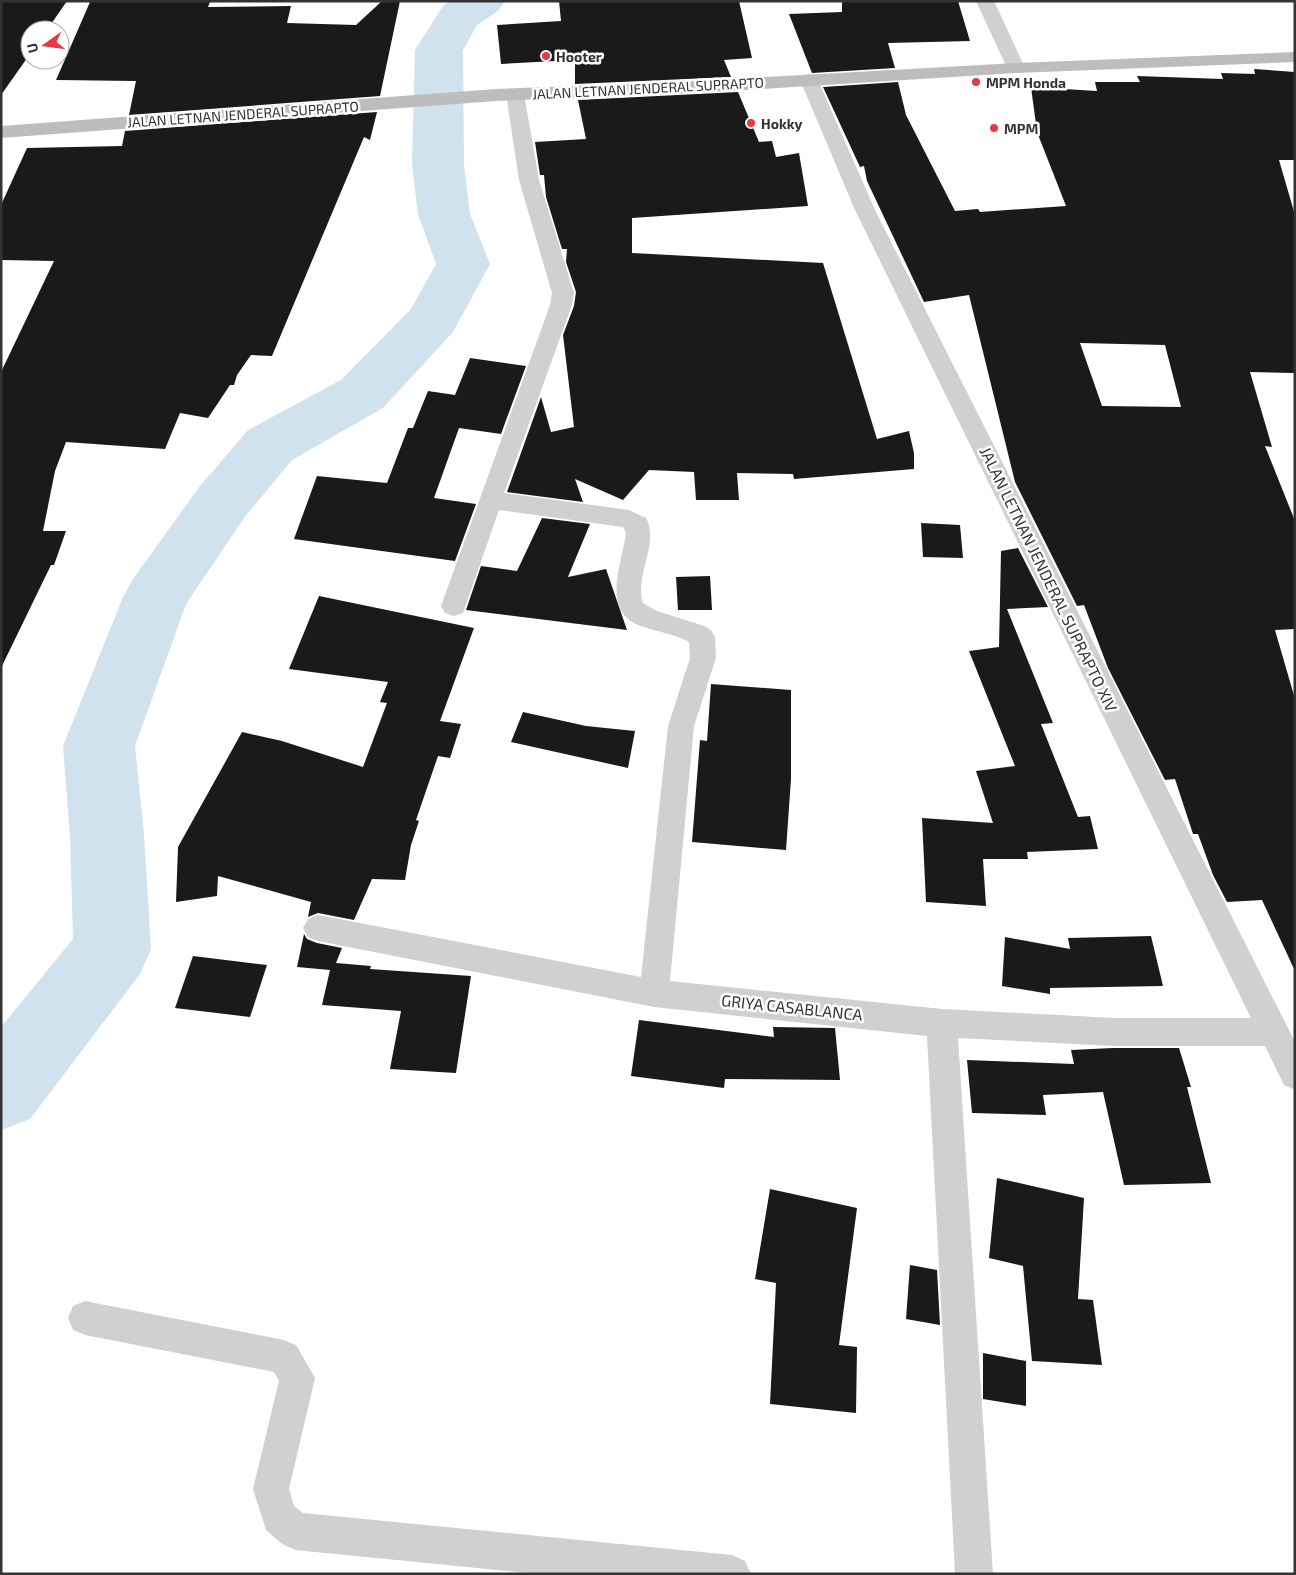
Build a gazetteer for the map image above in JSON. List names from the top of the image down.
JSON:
{
  "streets": {
    "main road": ["JALAN LETNAN JENDERAL SUPRAPTO"],
    "street": ["JALAN LETNAN JENDERAL SUPRAPTO XIV", "GRIYA CASABLANCA"]
  },
  "crossings": [
    ["JALAN LETNAN JENDERAL SUPRAPTO", "JALAN LETNAN JENDERAL SUPRAPTO XIV"],
    ["JALAN LETNAN JENDERAL SUPRAPTO XIV", "GRIYA CASABLANCA"]
  ],
  "places": [
    "Hooter",
    "MPM Honda",
    "Hokky",
    "MPM"
  ],
  "north": "left"
}
